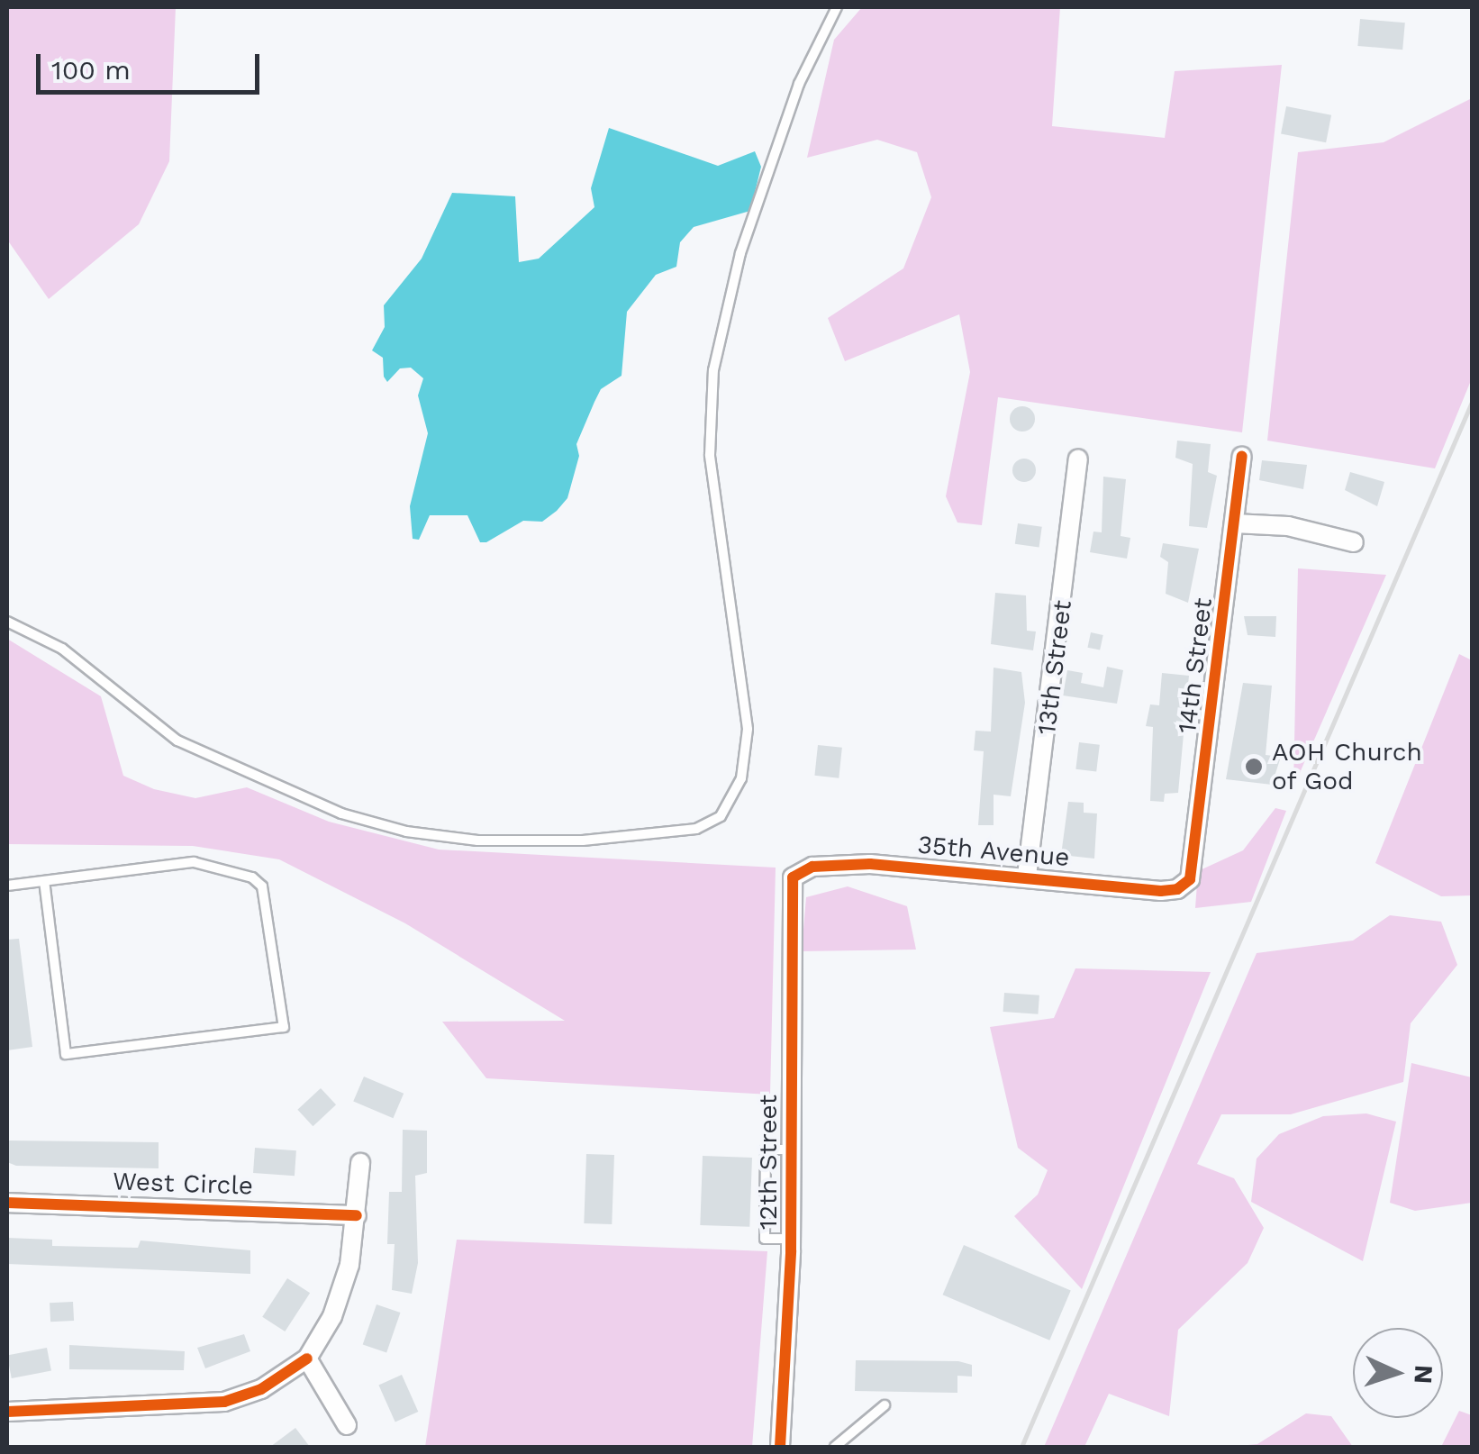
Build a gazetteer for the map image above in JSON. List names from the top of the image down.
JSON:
{
  "streets": {
    "street": [
      "14th Street",
      "13th Street",
      "35th Avenue",
      "12th Street",
      "West Circle"
    ]
  },
  "crossings": [
    ["14th Street", "35th Avenue"],
    ["13th Street", "35th Avenue"],
    ["35th Avenue", "12th Street"]
  ],
  "places": ["AOH Church of God"],
  "scale_bar": "100 m",
  "north": "right"
}
